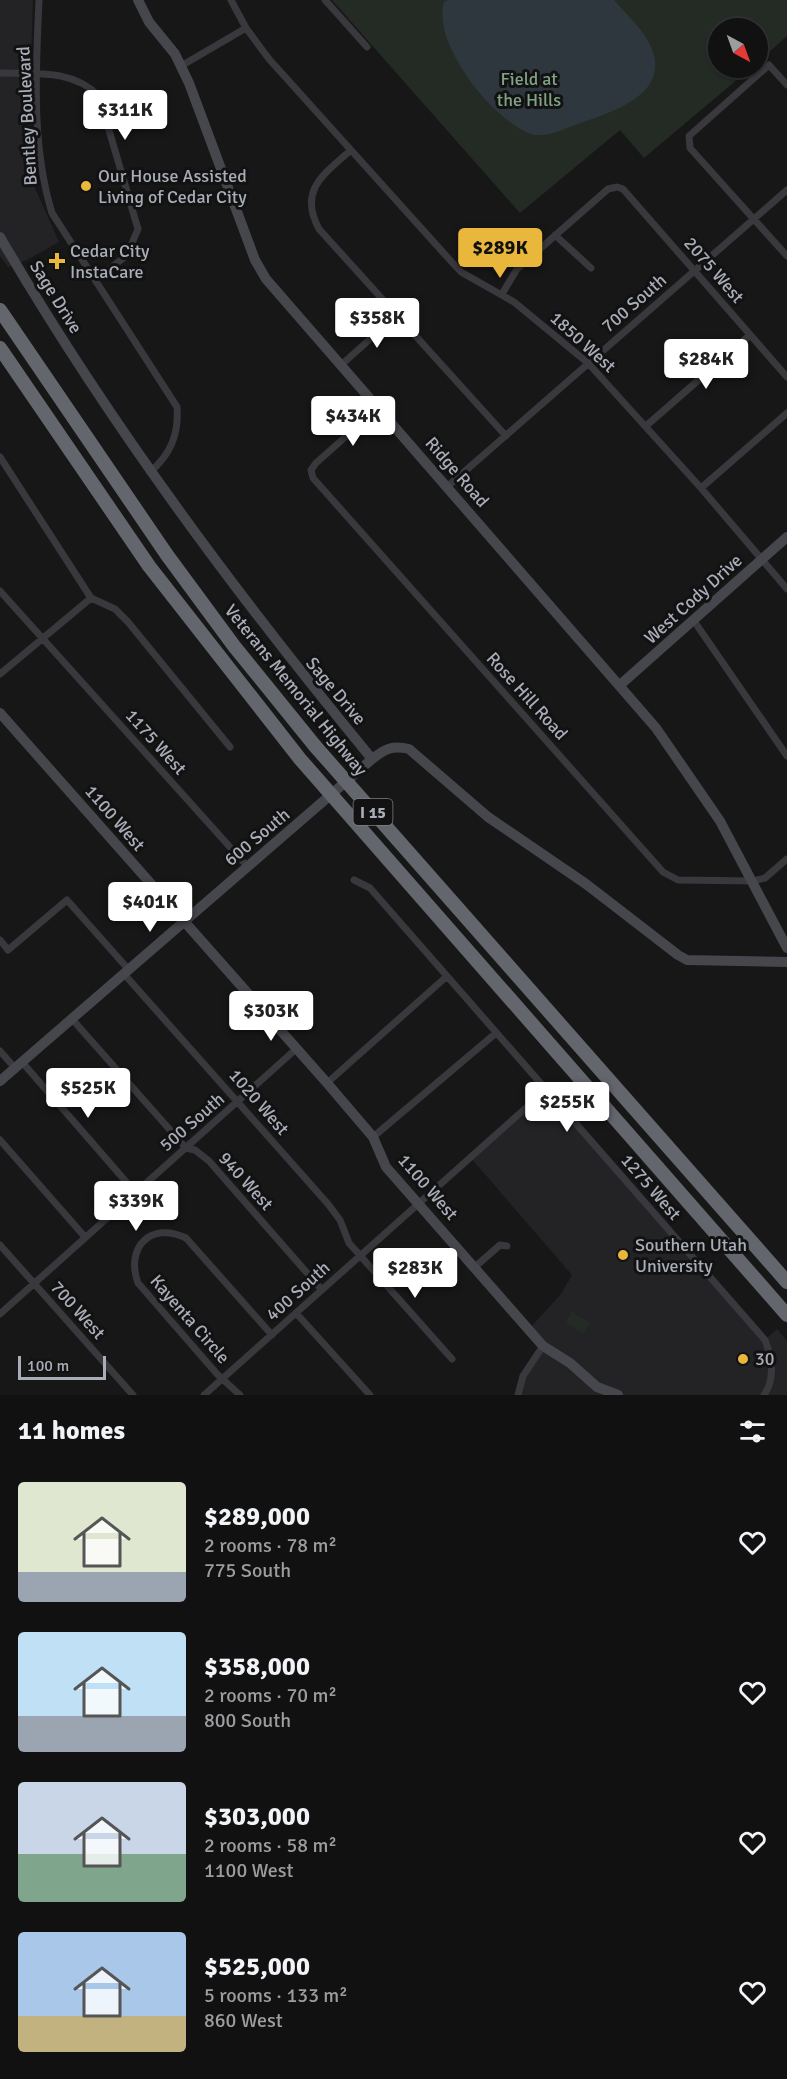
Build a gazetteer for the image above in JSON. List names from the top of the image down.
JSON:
{
  "streets": {
    "highway": ["Veterans Memorial Highway", "I 15"],
    "street": [
      "Bentley Boulevard",
      "2075 West",
      "Sage Drive",
      "700 South",
      "1850 West",
      "Ridge Road",
      "West Cody Drive",
      "Rose Hill Road",
      "1175 West",
      "1100 West",
      "600 South",
      "1020 West",
      "500 South",
      "940 West",
      "1275 West",
      "400 South",
      "700 West",
      "Kayenta Circle"
    ]
  },
  "crossings": [
    ["Bentley Boulevard", "Sage Drive"],
    ["2075 West", "700 South"],
    ["Sage Drive", "600 South"],
    ["700 South", "1850 West"],
    ["700 South", "Ridge Road"],
    ["1850 West", "West Cody Drive"],
    ["Ridge Road", "West Cody Drive"],
    ["Ridge Road", "Rose Hill Road"],
    ["1175 West", "600 South"],
    ["1100 West", "600 South"],
    ["1100 West", "500 South"],
    ["1100 West", "400 South"],
    ["600 South", "1020 West"],
    ["600 South", "940 West"],
    ["1020 West", "500 South"],
    ["1020 West", "400 South"],
    ["500 South", "940 West"],
    ["500 South", "700 West"],
    ["940 West", "400 South"],
    ["1275 West", "400 South"],
    ["400 South", "Kayenta Circle"]
  ],
  "parks": ["Field at the Hills"],
  "places": {
    "other": ["Our House Assisted Living of Cedar City", "Southern Utah University", "30"],
    "health": ["Cedar City InstaCare"]
  },
  "scale_bar": "100 m",
  "north": "bottom right",
  "page": {
    "price": [
      "$311K",
      "$289K",
      "$358K",
      "$284K",
      "$434K",
      "$401K",
      "$303K",
      "$525K",
      "$255K",
      "$339K",
      "$283K"
    ],
    "scale": "100 m",
    "heading": "11 homes",
    "list": [
      {
        "name": "$289,000",
        "note": "2 rooms · 78 m² · 775 South"
      },
      {
        "name": "$358,000",
        "note": "2 rooms · 70 m² · 800 South"
      },
      {
        "name": "$303,000",
        "note": "2 rooms · 58 m² · 1100 West"
      },
      {
        "name": "$525,000",
        "note": "5 rooms · 133 m² · 860 West"
      }
    ]
  }
}
